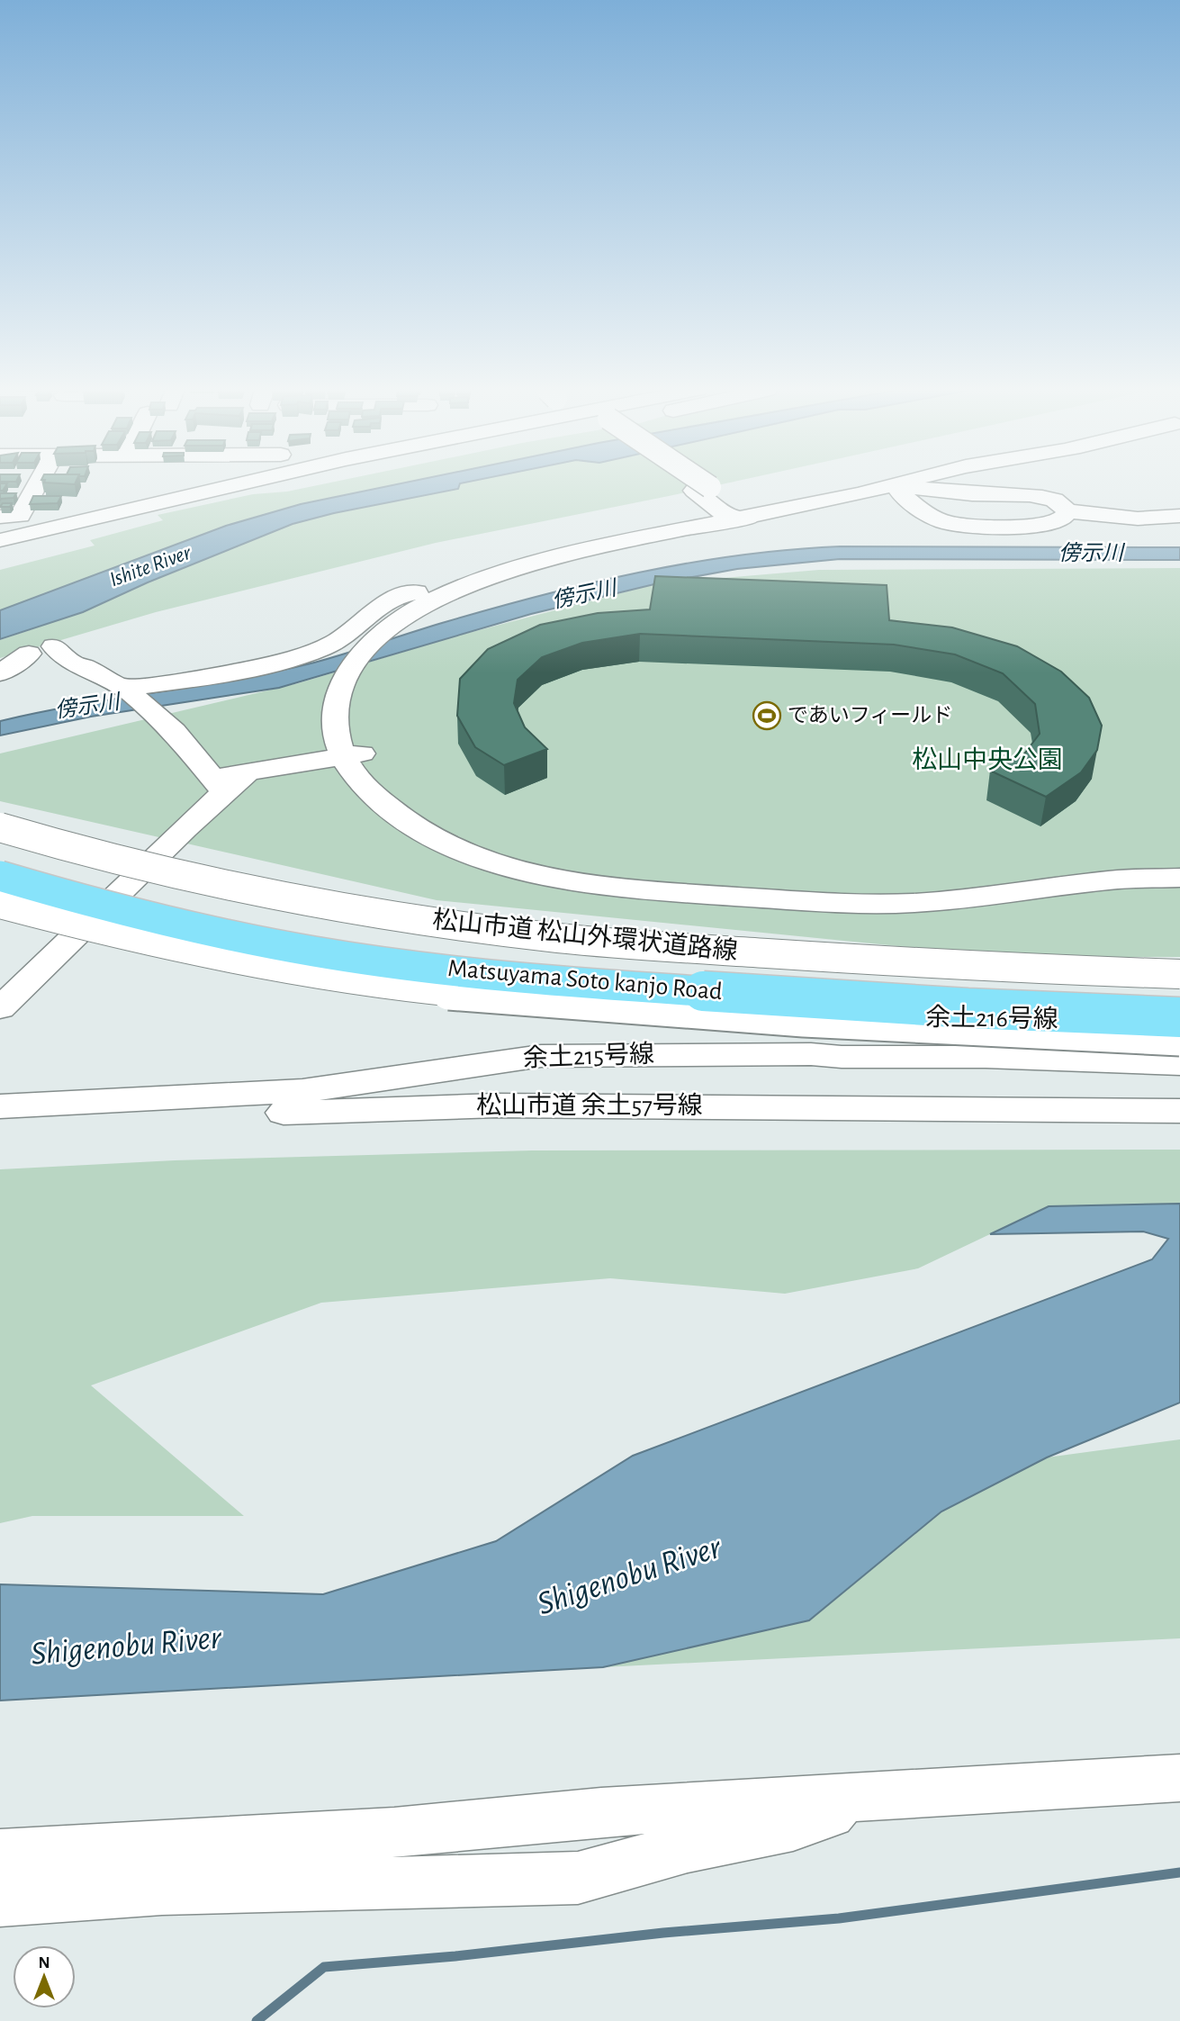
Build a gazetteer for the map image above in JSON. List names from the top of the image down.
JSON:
{
  "streets": {
    "highway": ["Matsuyama Soto kanjo Road"],
    "street": [
      "松山市道 松山外環状道路線",
      "余土216号線",
      "余土215号線",
      "松山市道 余土57号線"
    ]
  },
  "crossings": [
    ["余土216号線", "余土215号線"]
  ],
  "water": ["傍示川", "Ishite River", "Shigenobu River"],
  "parks": ["松山中央公園"],
  "places": {
    "sports": ["であいフィールド"]
  },
  "north": "top"
}
